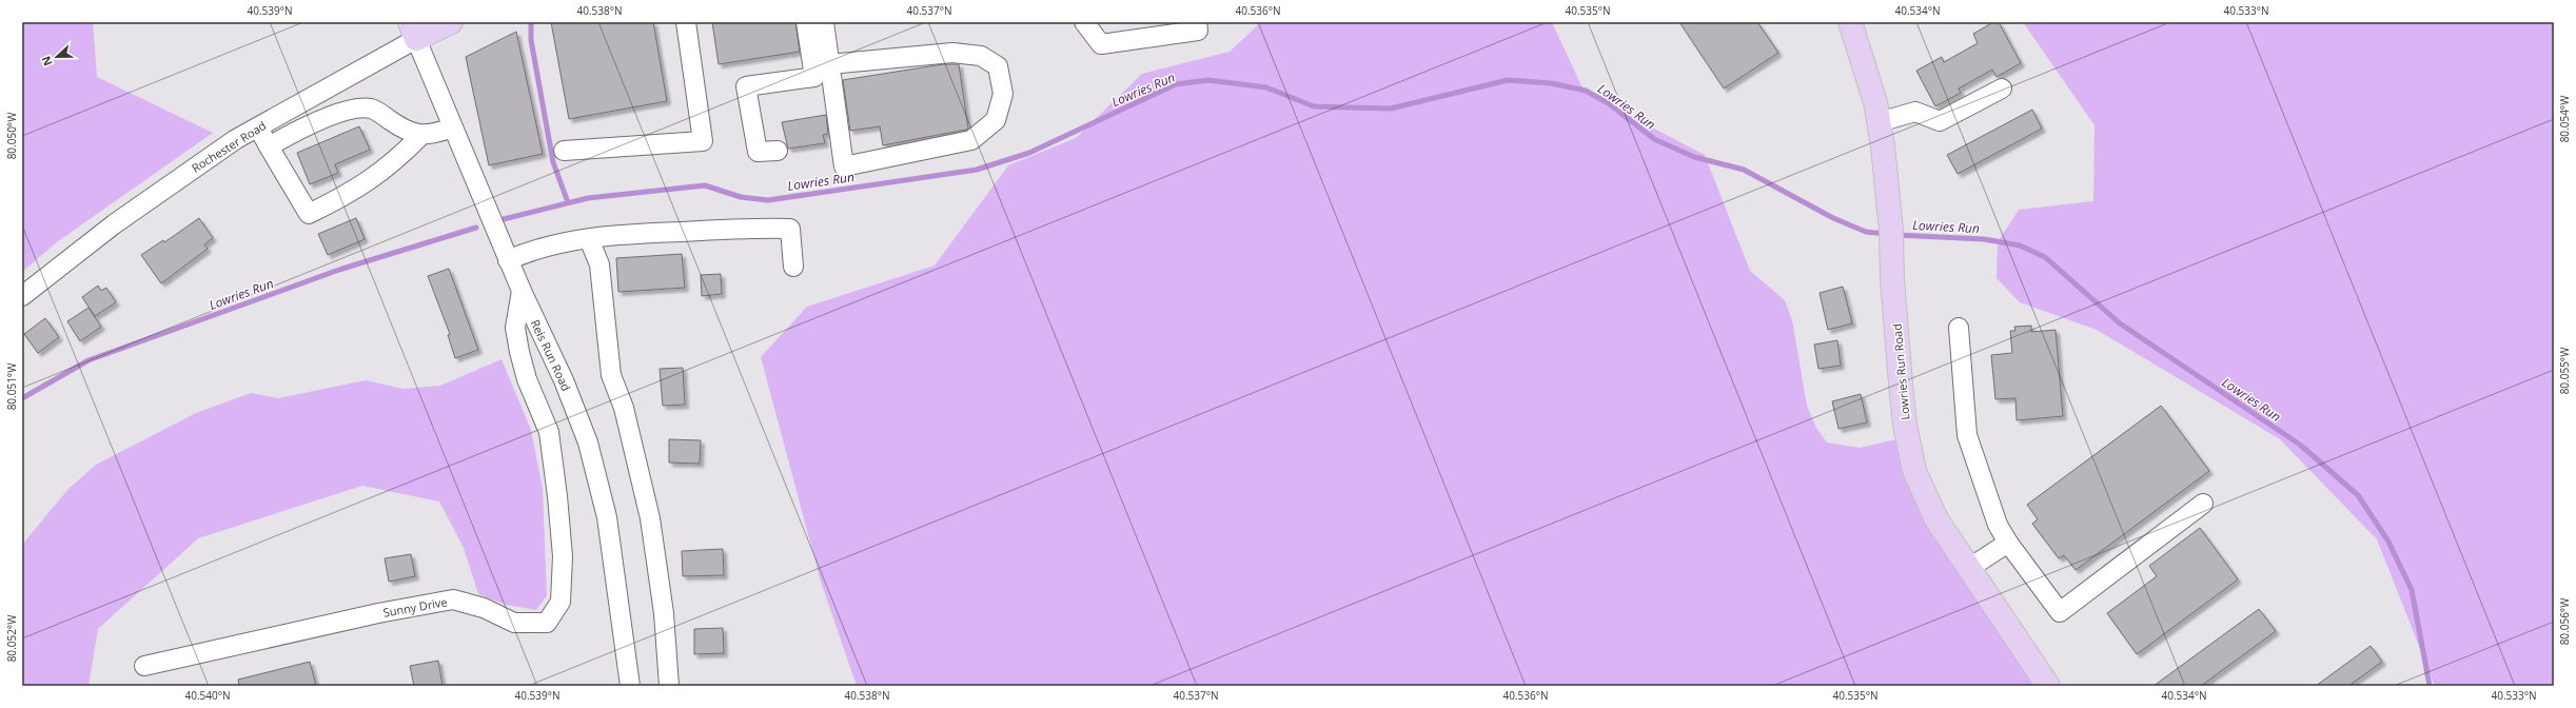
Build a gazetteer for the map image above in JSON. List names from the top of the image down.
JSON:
{
  "streets": {
    "main road": ["Rochester Road", "Lowries Run Road"],
    "street": ["Reis Run Road", "Sunny Drive"]
  },
  "crossings": [
    ["Rochester Road", "Reis Run Road"],
    ["Reis Run Road", "Sunny Drive"]
  ],
  "water": ["Lowries Run"],
  "north": "left",
  "coordinates": [
    "40.539°N",
    "40.538°N",
    "40.537°N",
    "40.536°N",
    "40.535°N",
    "40.534°N",
    "40.533°N",
    "80.054°W",
    "80.050°W",
    "80.055°W",
    "80.051°W",
    "80.056°W",
    "80.052°W",
    "40.540°N"
  ]
}
